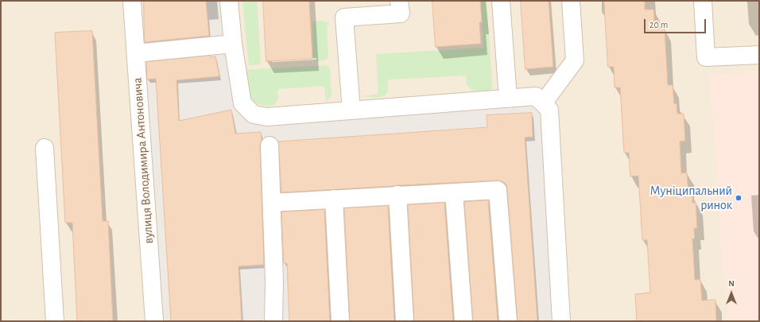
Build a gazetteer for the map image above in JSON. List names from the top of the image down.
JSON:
{
  "streets": {
    "street": ["вулиця Володимира Антоновича"]
  },
  "places": ["Муніципальний ринок"],
  "scale_bar": "20 m",
  "north": "top"
}
